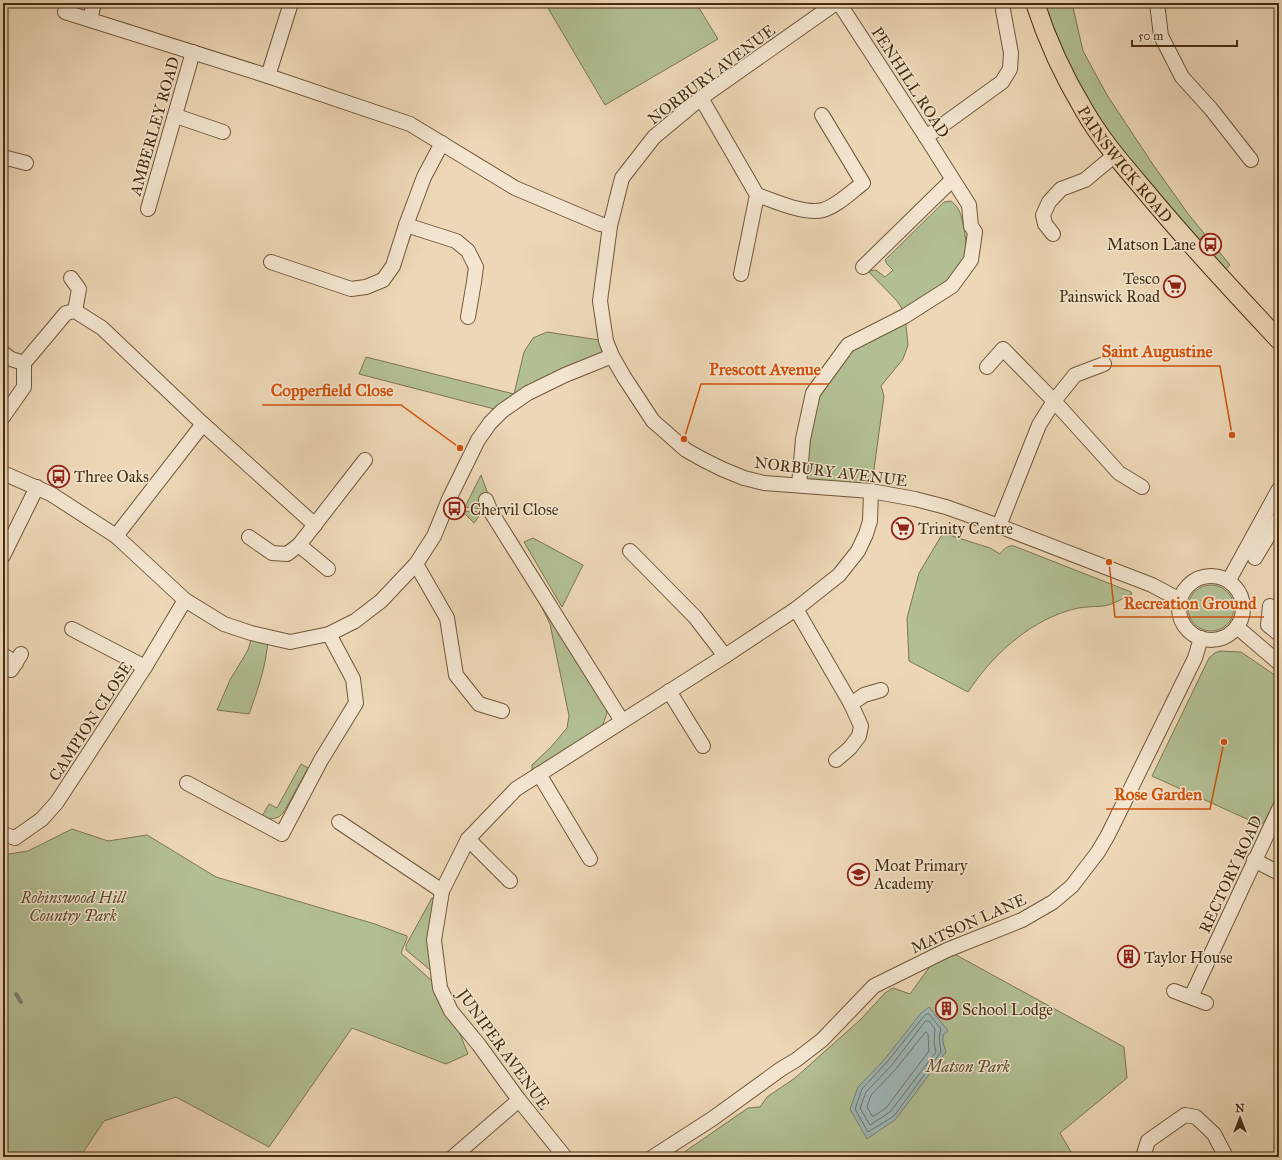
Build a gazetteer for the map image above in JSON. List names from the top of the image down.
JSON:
{
  "streets": {
    "main road": ["PAINSWICK ROAD"],
    "street": [
      "NORBURY AVENUE",
      "PENHILL ROAD",
      "AMBERLEY ROAD",
      "CAMPION CLOSE",
      "RECTORY ROAD",
      "MATSON LANE",
      "JUNIPER AVENUE"
    ]
  },
  "crossings": [
    ["NORBURY AVENUE", "PENHILL ROAD"],
    ["NORBURY AVENUE", "MATSON LANE"],
    ["NORBURY AVENUE", "JUNIPER AVENUE"]
  ],
  "parks": ["Robinswood Hill Country Park", "Matson Park"],
  "places": {
    "bus stop": ["Matson Lane", "Three Oaks", "Chervil Close"],
    "supermarket": ["Tesco Painswick Road", "Trinity Centre"],
    "other": [
      "Saint Augustine",
      "Prescott Avenue",
      "Copperfield Close",
      "Recreation Ground",
      "Rose Garden"
    ],
    "school or university": ["Moat Primary Academy"],
    "building": ["Taylor House", "School Lodge"]
  },
  "scale_bar": "50 m",
  "north": "top"
}
